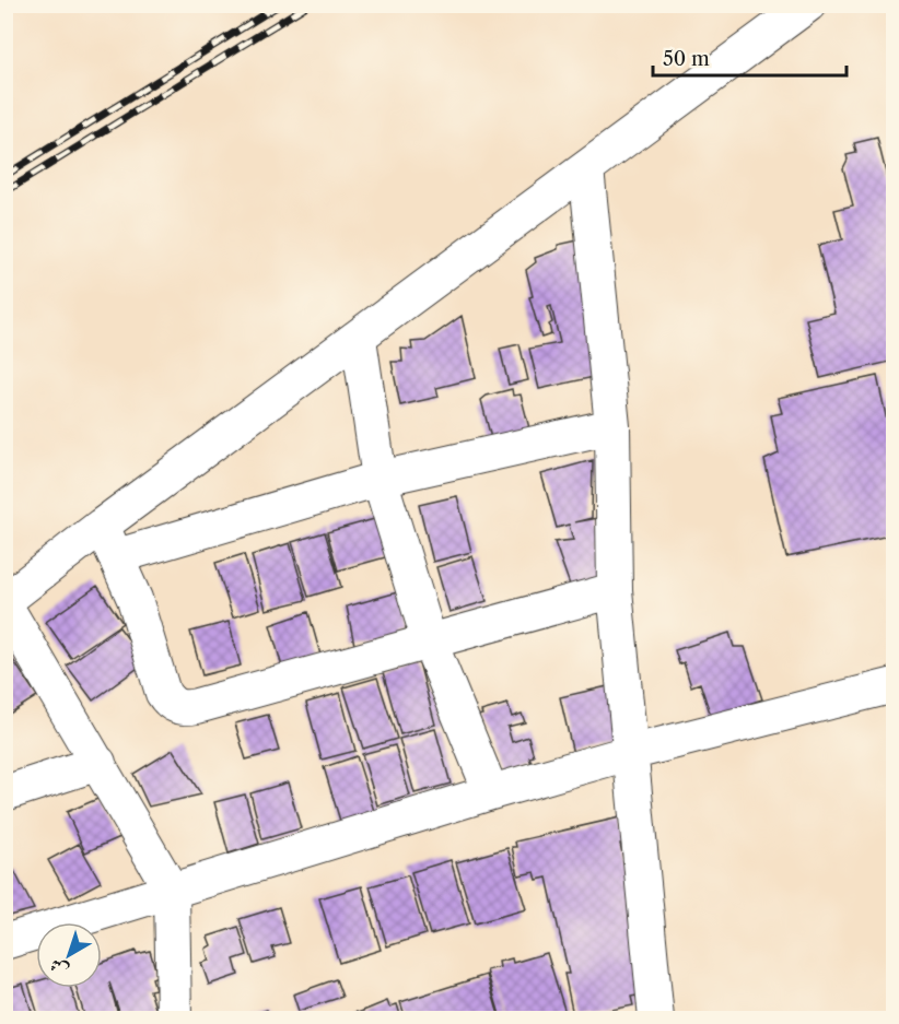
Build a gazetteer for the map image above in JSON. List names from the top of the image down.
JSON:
{
  "scale_bar": "50 m",
  "north": "bottom left"
}
